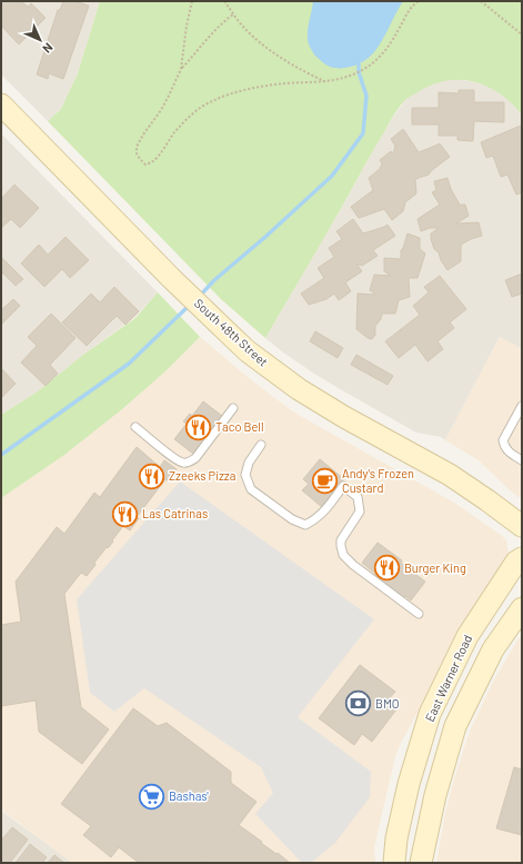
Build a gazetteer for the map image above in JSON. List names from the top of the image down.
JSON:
{
  "streets": {
    "main road": ["South 48th Street", "East Warner Road"]
  },
  "places": {
    "restaurant": [
      "Taco Bell",
      "Zzeeks Pizza",
      "Las Catrinas",
      "Burger King"
    ],
    "cafe": ["Andy's Frozen Custard"],
    "bank": ["BMO"],
    "supermarket": ["Bashas'"]
  },
  "north": "bottom right"
}
